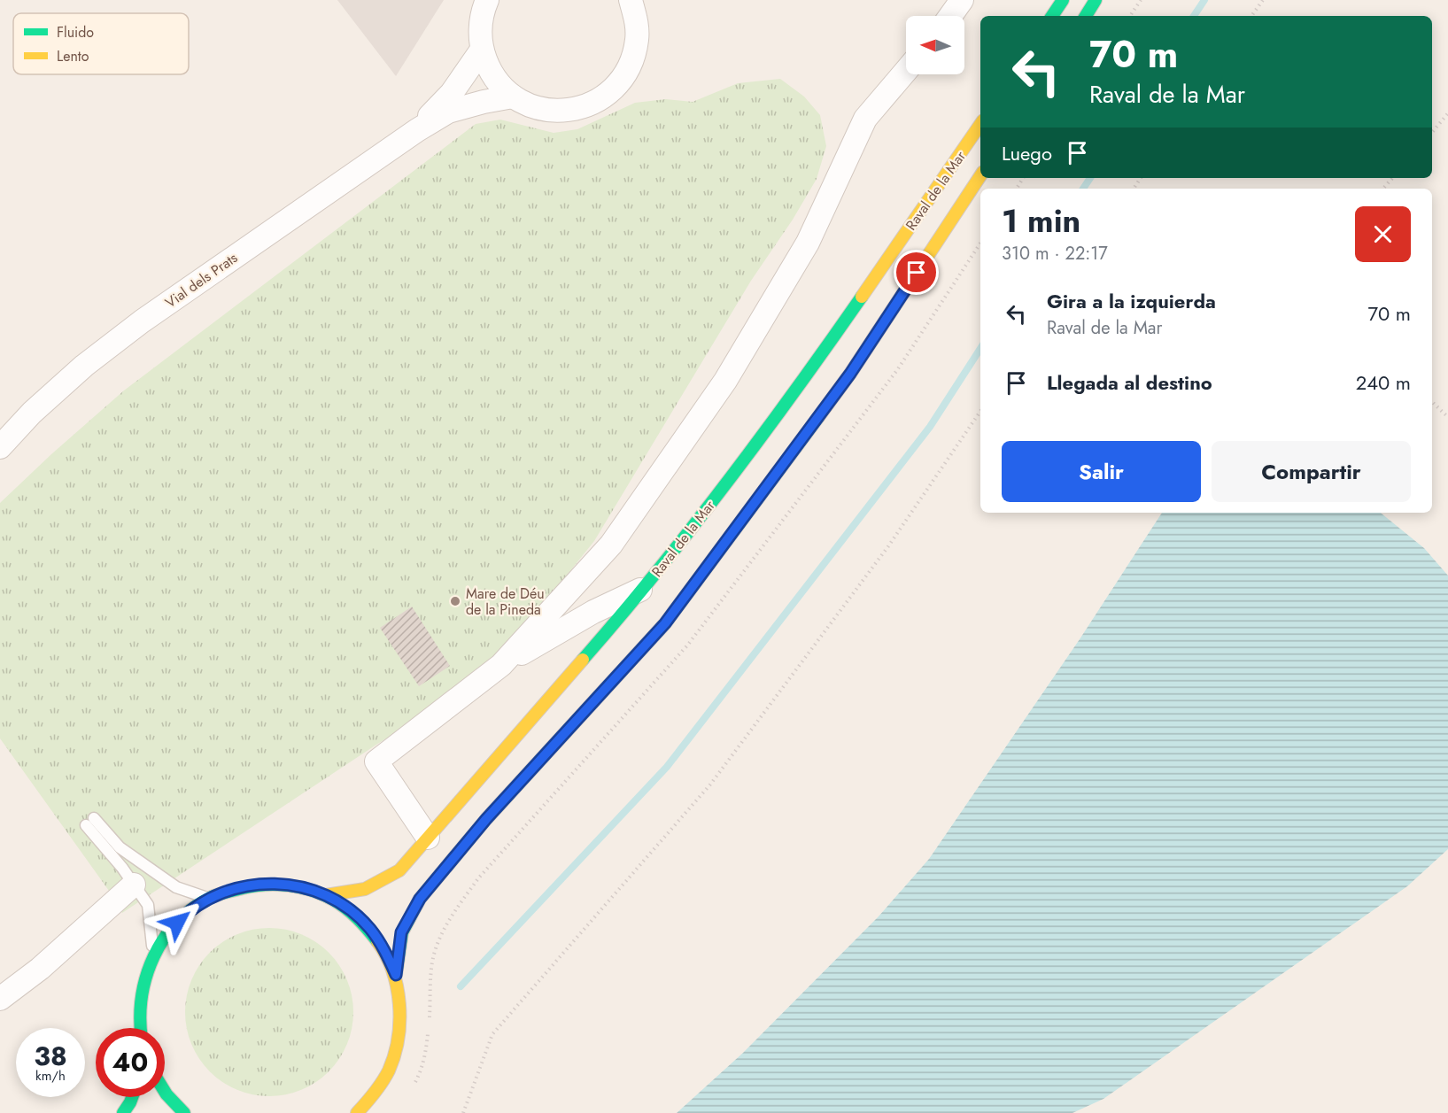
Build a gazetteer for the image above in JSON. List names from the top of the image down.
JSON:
{
  "streets": {
    "street": ["Raval de la Mar", "Vial dels Prats"]
  },
  "places": ["Mare de Déu de la Pineda"],
  "legend": ["Fluido", "Lento"],
  "north": "left",
  "page": {
    "turn": ["70 m", "Raval de la Mar"],
    "then": "Luego",
    "heading": ["1 min", "310 m · 22:17"],
    "list": [
      {
        "name": "Gira a la izquierda",
        "note": "Raval de la Mar",
        "value": "70 m"
      },
      {
        "name": "Llegada al destino",
        "value": "240 m"
      }
    ],
    "buttons": ["Salir", "Compartir"],
    "speed": "38 km/h",
    "limit": "40"
  }
}
